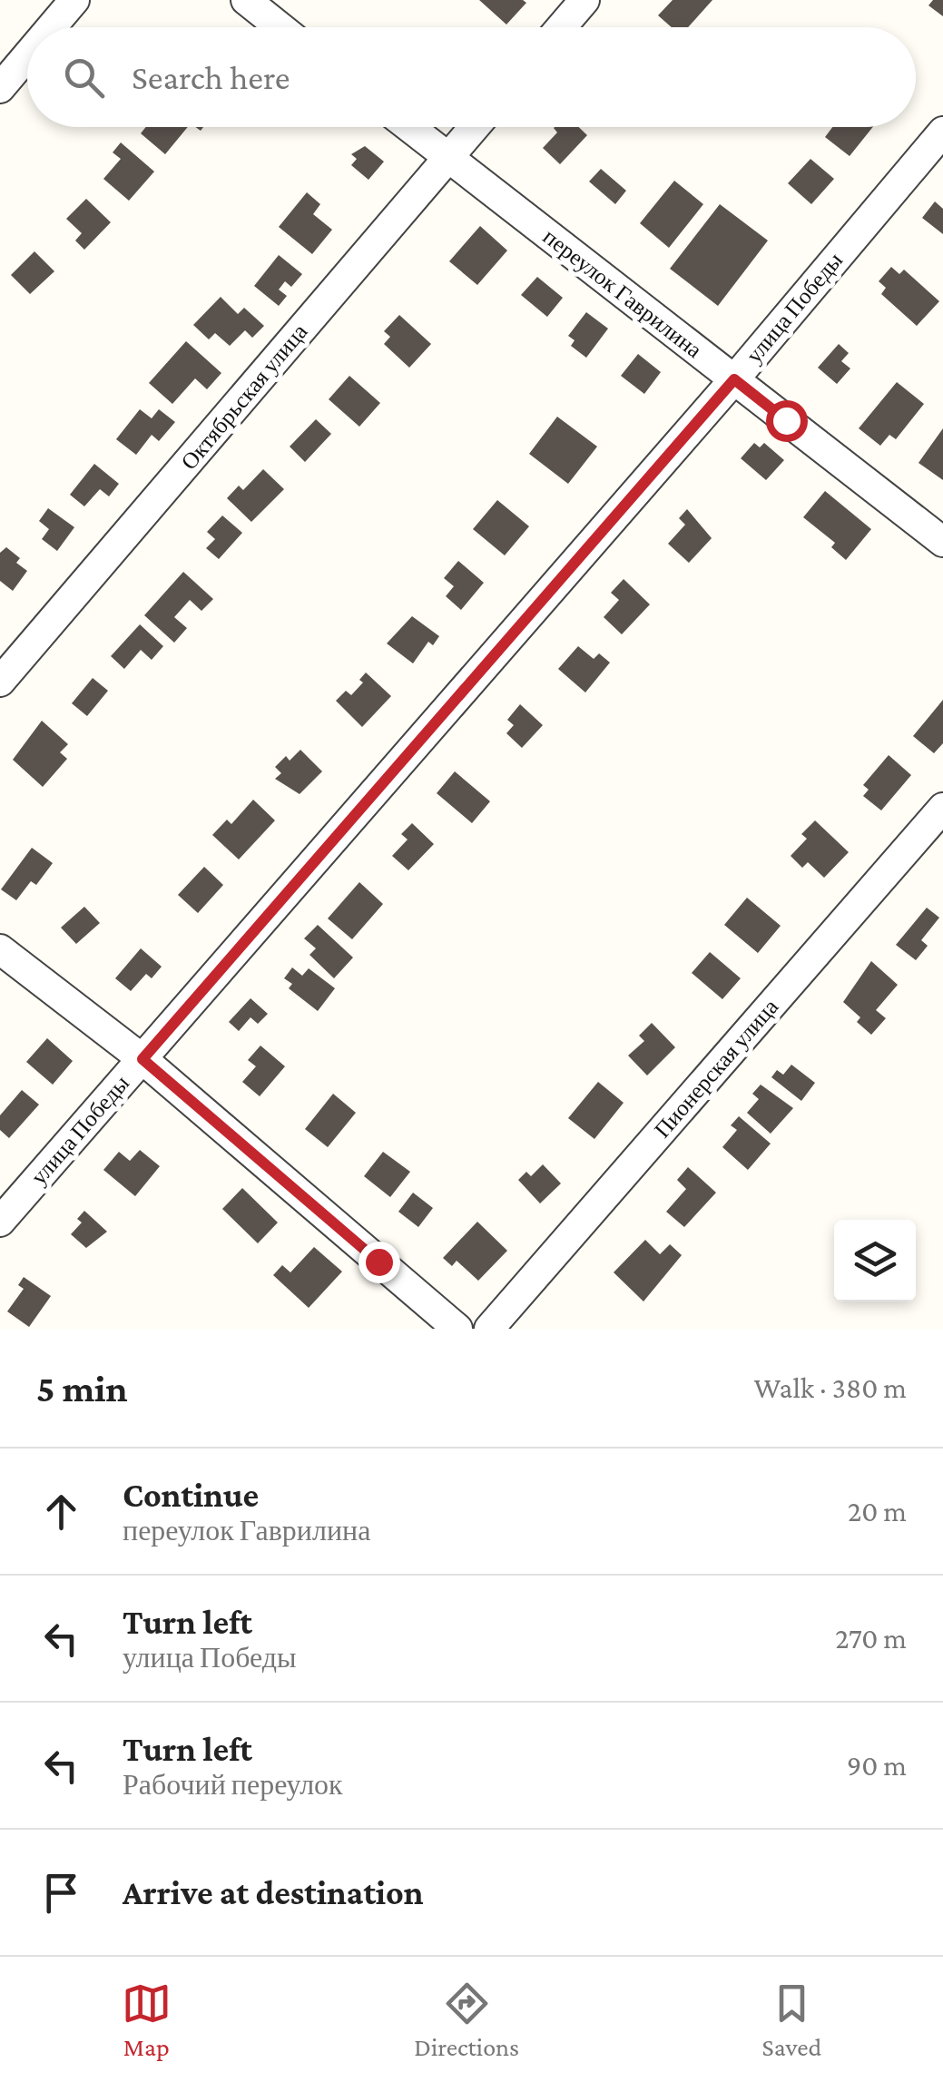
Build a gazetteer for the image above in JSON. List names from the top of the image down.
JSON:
{
  "streets": {
    "street": [
      "переулок Гаврилина",
      "улица Победы",
      "Октябрьская улица",
      "Пионерская улица"
    ]
  },
  "crossings": [
    ["переулок Гаврилина", "улица Победы"],
    ["переулок Гаврилина", "Октябрьская улица"]
  ],
  "page": {
    "search": "Search here",
    "heading": ["5 min", "Walk · 380 m"],
    "list": [
      ["Continue", "переулок Гаврилина", "20 m"],
      ["Turn left", "улица Победы", "270 m"],
      ["Turn left", "Рабочий переулок", "90 m"],
      "Arrive at destination"
    ],
    "nav": ["Map", "Directions", "Saved"]
  }
}
